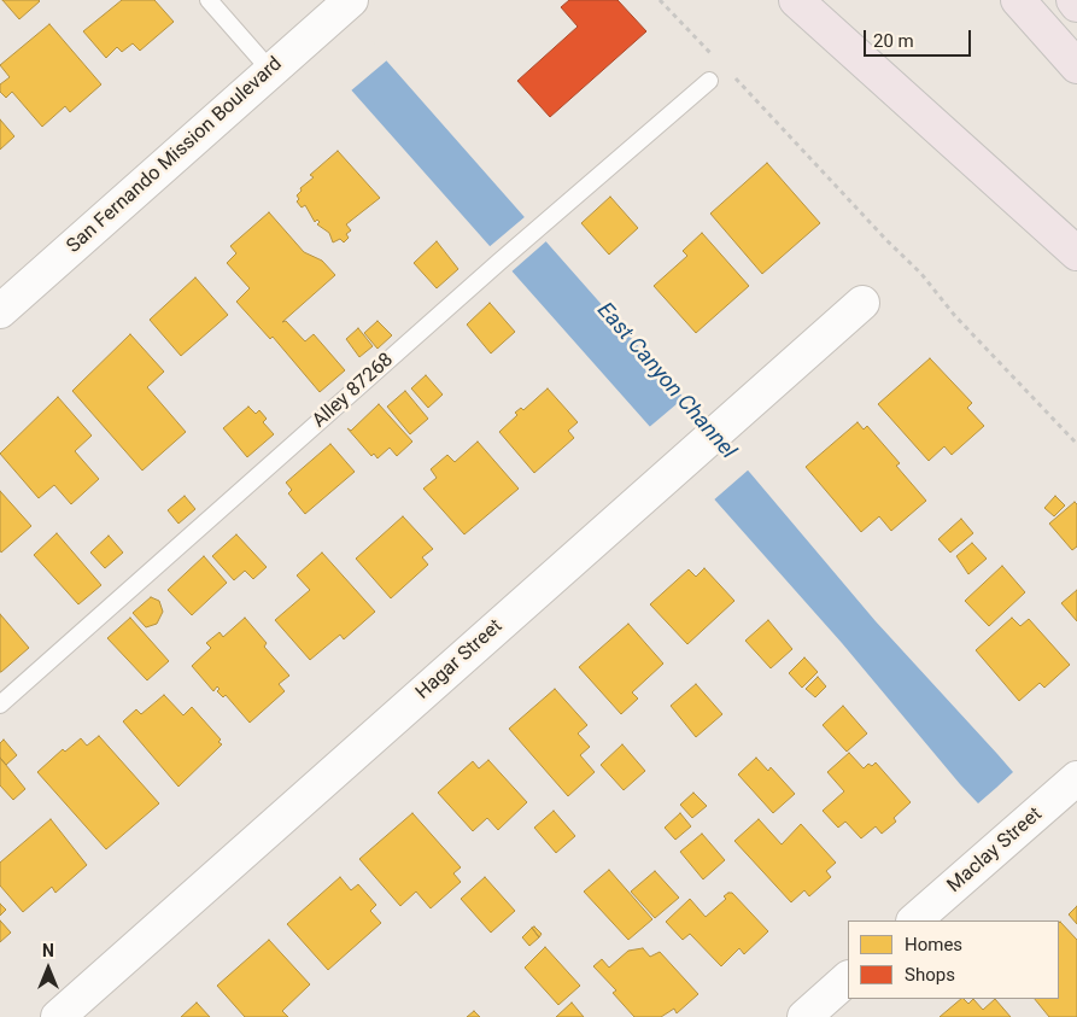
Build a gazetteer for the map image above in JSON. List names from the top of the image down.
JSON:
{
  "streets": {
    "street": ["San Fernando Mission Boulevard", "Hagar Street", "Maclay Street"],
    "lane": ["Alley 87268"]
  },
  "water": ["East Canyon Channel"],
  "legend": ["Homes", "Shops"],
  "scale_bar": "20 m",
  "north": "top"
}
